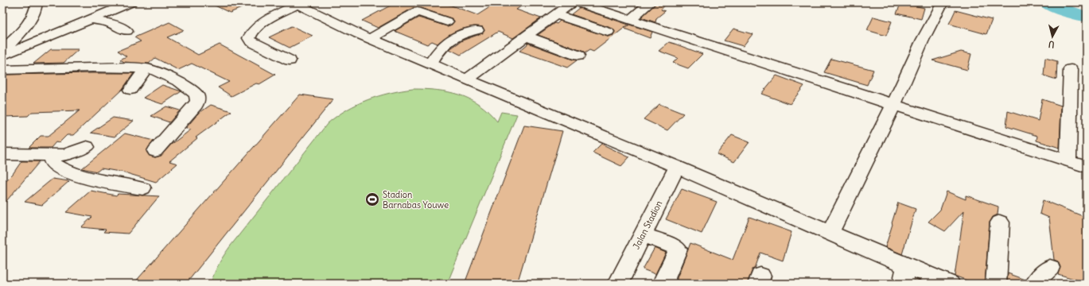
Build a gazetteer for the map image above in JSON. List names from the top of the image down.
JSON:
{
  "streets": {
    "street": ["Jalan Stadion"]
  },
  "places": {
    "sports": ["Stadion Barnabas Youwe"]
  },
  "north": "bottom"
}
